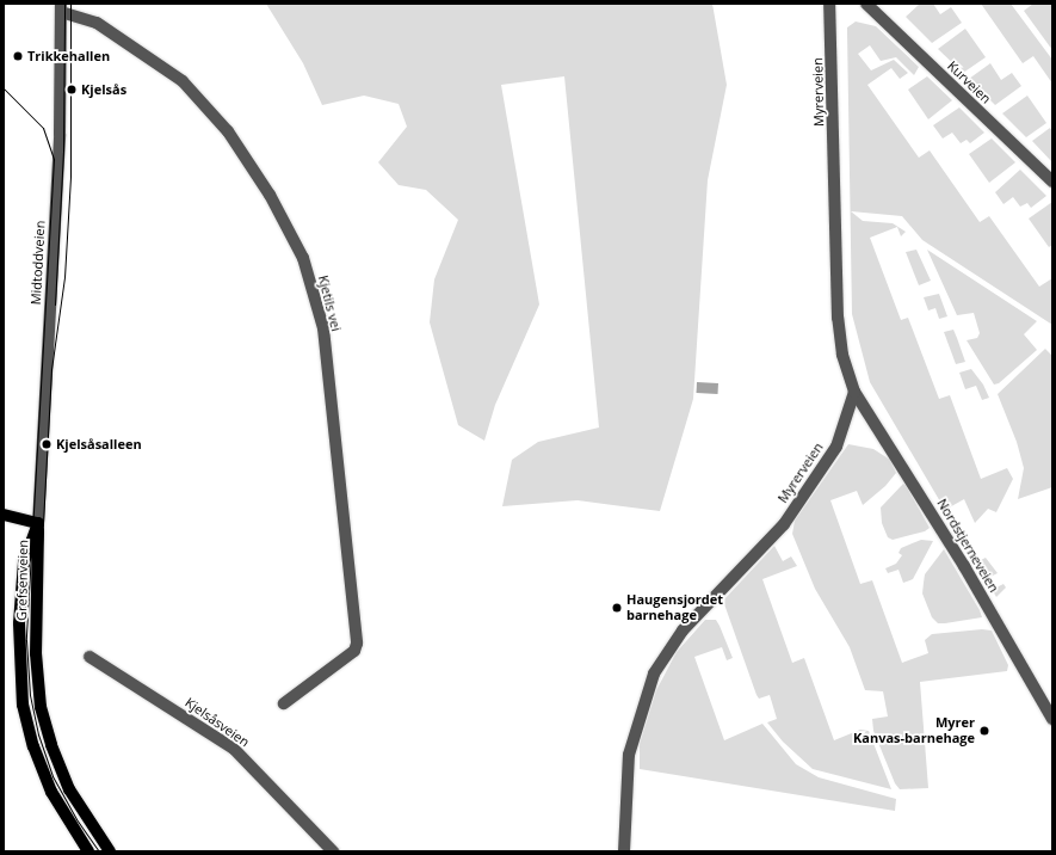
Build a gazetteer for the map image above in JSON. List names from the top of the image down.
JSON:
{
  "streets": {
    "main road": ["Grefsenveien"],
    "street": [
      "Kurveien",
      "Myrerveien",
      "Midtoddveien",
      "Kjetils vei",
      "Nordstjerneveien",
      "Kjelsåsveien"
    ]
  },
  "crossings": [
    ["Myrerveien", "Nordstjerneveien"],
    ["Midtoddveien", "Kjetils vei"],
    ["Midtoddveien", "Grefsenveien"]
  ],
  "places": [
    "Trikkehallen",
    "Kjelsås",
    "Kjelsåsalleen",
    "Haugensjordet barnehage",
    "Myrer Kanvas-barnehage"
  ]
}
